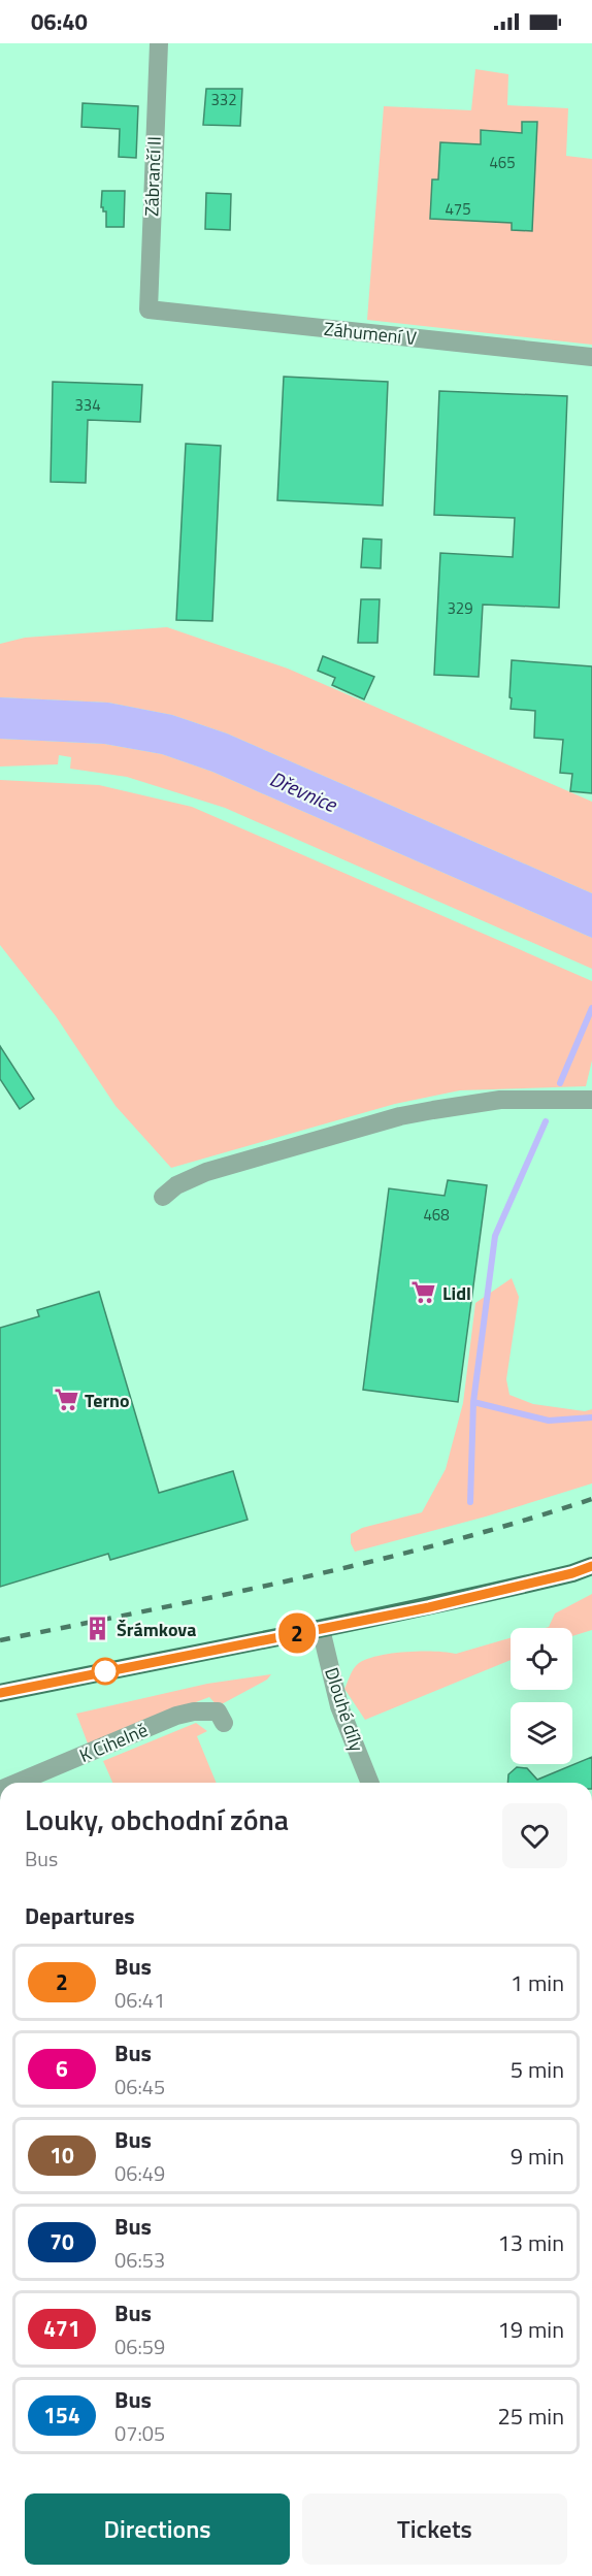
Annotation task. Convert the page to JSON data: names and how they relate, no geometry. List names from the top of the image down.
{
  "streets": {
    "street": [
      "Zábrančí II",
      "Záhumení V",
      "Dlouhé díly",
      "K Cihelně"
    ]
  },
  "crossings": [
    ["Zábrančí II", "Záhumení V"]
  ],
  "water": ["Dřevnice"],
  "places": {
    "supermarket": ["Lidl", "Terno"],
    "building": ["Šrámkova"]
  },
  "lines": ["bus line 2"],
  "house_numbers": [
    "332",
    "465",
    "475",
    "334",
    "329",
    "468"
  ],
  "page": {
    "status": "06:40",
    "on_map": "2",
    "heading": [
      ["Louky, obchodní zóna", "Bus"],
      "Departures"
    ],
    "list": [
      {
        "mark": "2",
        "name": "Bus",
        "note": "06:41",
        "value": "1 min"
      },
      {
        "mark": "6",
        "name": "Bus",
        "note": "06:45",
        "value": "5 min"
      },
      {
        "mark": "10",
        "name": "Bus",
        "note": "06:49",
        "value": "9 min"
      },
      {
        "mark": "70",
        "name": "Bus",
        "note": "06:53",
        "value": "13 min"
      },
      {
        "mark": "471",
        "name": "Bus",
        "note": "06:59",
        "value": "19 min"
      },
      {
        "mark": "154",
        "name": "Bus",
        "note": "07:05",
        "value": "25 min"
      }
    ],
    "buttons": ["Directions", "Tickets"]
  }
}
